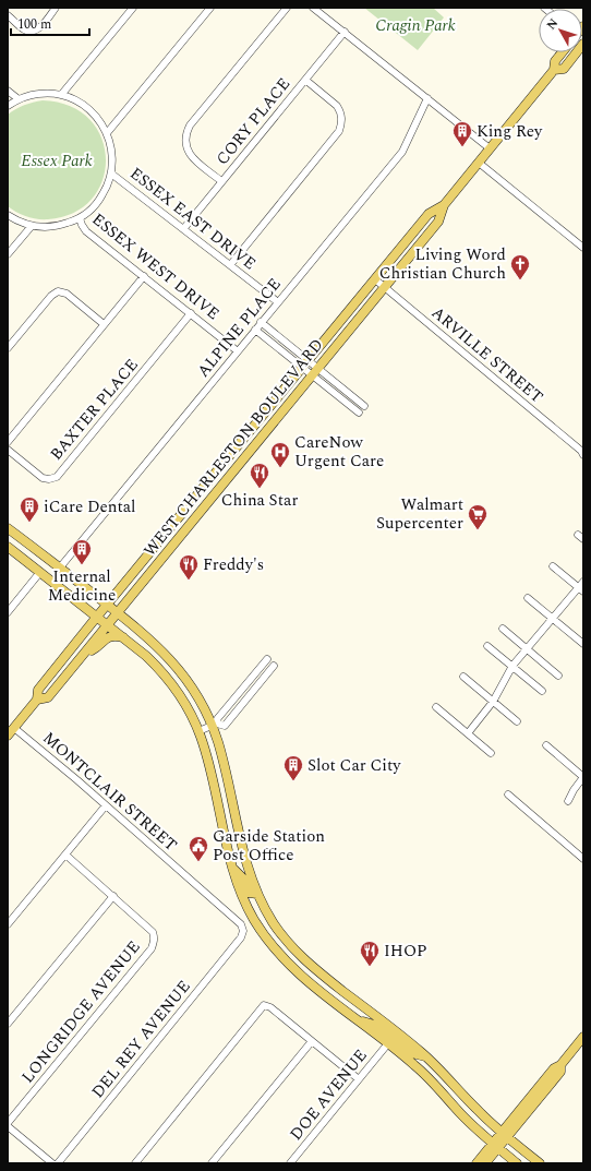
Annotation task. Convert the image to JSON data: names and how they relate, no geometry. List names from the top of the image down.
{
  "streets": {
    "main road": ["WEST CHARLESTON BOULEVARD"],
    "street": [
      "CORY PLACE",
      "ESSEX EAST DRIVE",
      "ESSEX WEST DRIVE",
      "ALPINE PLACE",
      "ARVILLE STREET",
      "BAXTER PLACE",
      "MONTCLAIR STREET",
      "LONGRIDGE AVENUE",
      "DEL REY AVENUE",
      "DOE AVENUE"
    ]
  },
  "crossings": [
    ["CORY PLACE", "ESSEX EAST DRIVE"],
    ["ESSEX EAST DRIVE", "ALPINE PLACE"],
    ["ESSEX WEST DRIVE", "ALPINE PLACE"],
    ["ESSEX WEST DRIVE", "BAXTER PLACE"],
    ["ARVILLE STREET", "WEST CHARLESTON BOULEVARD"],
    ["WEST CHARLESTON BOULEVARD", "MONTCLAIR STREET"],
    ["MONTCLAIR STREET", "DEL REY AVENUE"]
  ],
  "parks": ["Cragin Park", "Essex Park"],
  "places": {
    "building": [
      "King Rey",
      "iCare Dental",
      "Internal Medicine",
      "Slot Car City"
    ],
    "church": ["Living Word Christian Church"],
    "hospital": ["CareNow Urgent Care"],
    "restaurant": ["China Star", "Freddy's", "IHOP"],
    "supermarket": ["Walmart Supercenter"],
    "public building": ["Garside Station Post Office"]
  },
  "scale_bar": "100 m",
  "north": "top left"
}
